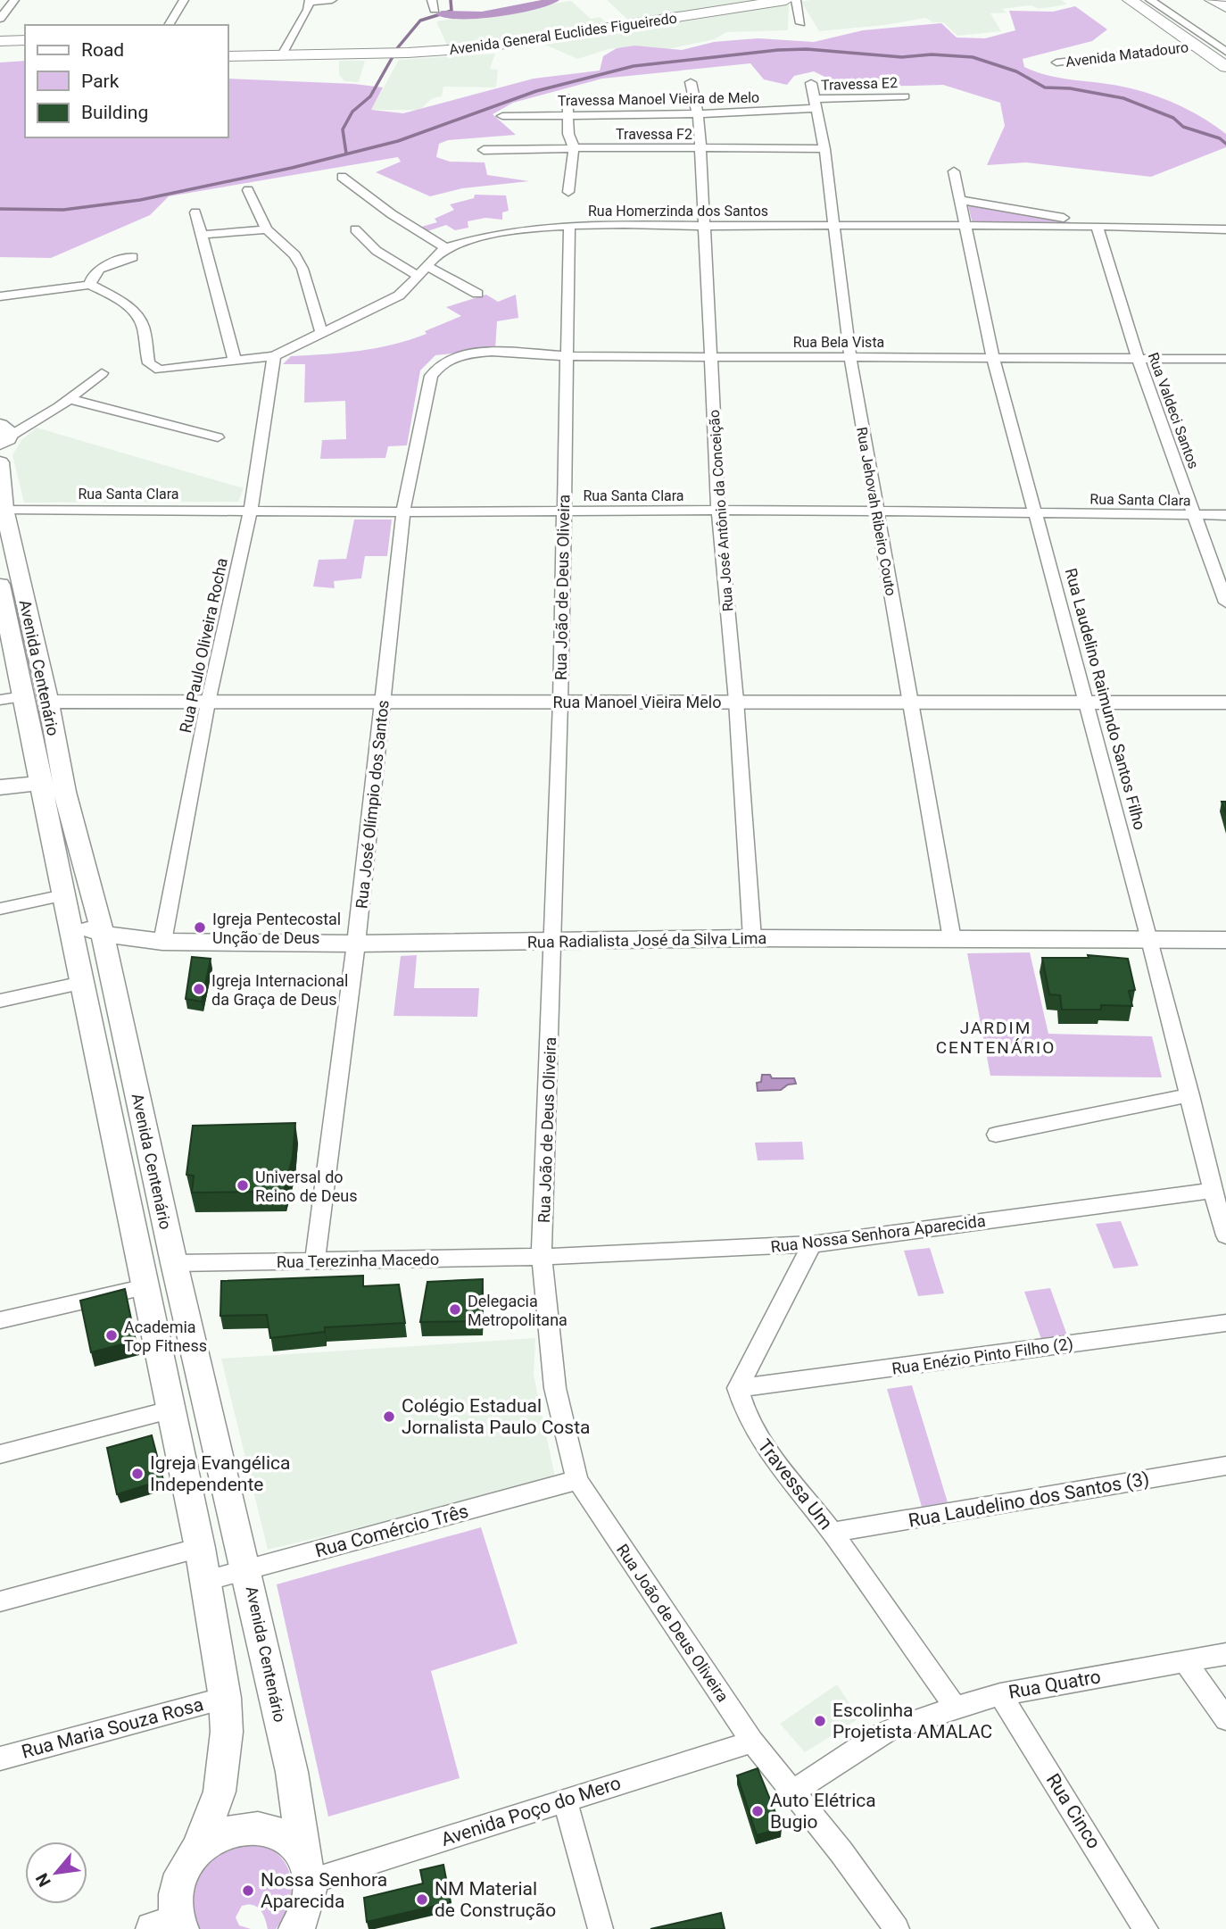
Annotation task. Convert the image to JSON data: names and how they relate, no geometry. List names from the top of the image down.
{
  "streets": {
    "main road": ["Avenida General Euclides Figueiredo", "Avenida Matadouro", "Avenida Centenário"],
    "street": [
      "Travessa E2",
      "Travessa Manoel Vieira de Melo",
      "Travessa F2",
      "Rua Homerzinda dos Santos",
      "Rua Bela Vista",
      "Rua Valdeci Santos",
      "Rua Santa Clara",
      "Rua José Antônio da Conceição",
      "Rua Jehovah Ribeiro Couto",
      "Rua João de Deus Oliveira",
      "Rua Paulo Oliveira Rocha",
      "Rua Laudelino Raimundo Santos Filho",
      "Rua Manoel Vieira Melo",
      "Rua José Olímpio dos Santos",
      "Rua Radialista José da Silva Lima",
      "Rua Nossa Senhora Aparecida",
      "Rua Terezinha Macedo",
      "Rua Enézio Pinto Filho (2)",
      "Travessa Um",
      "Rua Laudelino dos Santos (3)",
      "Rua Comércio Três",
      "Rua Quatro",
      "Rua Maria Souza Rosa",
      "Avenida Poço do Mero",
      "Rua Cinco"
    ]
  },
  "crossings": [
    ["Travessa E2", "Travessa Manoel Vieira de Melo"],
    ["Travessa E2", "Rua Jehovah Ribeiro Couto"],
    ["Travessa Manoel Vieira de Melo", "Rua José Antônio da Conceição"],
    ["Travessa Manoel Vieira de Melo", "Rua Jehovah Ribeiro Couto"],
    ["Travessa F2", "Rua José Antônio da Conceição"],
    ["Travessa F2", "Rua Jehovah Ribeiro Couto"],
    ["Rua Homerzinda dos Santos", "Rua Valdeci Santos"],
    ["Rua Homerzinda dos Santos", "Rua José Antônio da Conceição"],
    ["Rua Homerzinda dos Santos", "Rua Jehovah Ribeiro Couto"],
    ["Rua Homerzinda dos Santos", "Rua João de Deus Oliveira"],
    ["Rua Homerzinda dos Santos", "Rua Laudelino Raimundo Santos Filho"],
    ["Rua Bela Vista", "Rua Valdeci Santos"],
    ["Rua Bela Vista", "Rua José Antônio da Conceição"],
    ["Rua Bela Vista", "Rua Jehovah Ribeiro Couto"],
    ["Rua Bela Vista", "Rua João de Deus Oliveira"],
    ["Rua Bela Vista", "Rua Laudelino Raimundo Santos Filho"],
    ["Rua Bela Vista", "Rua José Olímpio dos Santos"],
    ["Rua Valdeci Santos", "Rua Santa Clara"],
    ["Rua Santa Clara", "Rua José Antônio da Conceição"],
    ["Rua Santa Clara", "Rua Jehovah Ribeiro Couto"],
    ["Rua Santa Clara", "Rua João de Deus Oliveira"],
    ["Rua Santa Clara", "Rua Paulo Oliveira Rocha"],
    ["Rua Santa Clara", "Avenida Centenário"],
    ["Rua Santa Clara", "Rua Laudelino Raimundo Santos Filho"],
    ["Rua Santa Clara", "Rua José Olímpio dos Santos"],
    ["Rua José Antônio da Conceição", "Rua Manoel Vieira Melo"],
    ["Rua José Antônio da Conceição", "Rua Radialista José da Silva Lima"],
    ["Rua Jehovah Ribeiro Couto", "Rua Manoel Vieira Melo"],
    ["Rua Jehovah Ribeiro Couto", "Rua Radialista José da Silva Lima"],
    ["Rua João de Deus Oliveira", "Rua Manoel Vieira Melo"],
    ["Rua João de Deus Oliveira", "Rua Radialista José da Silva Lima"],
    ["Rua João de Deus Oliveira", "Rua Nossa Senhora Aparecida"],
    ["Rua João de Deus Oliveira", "Rua Terezinha Macedo"],
    ["Rua João de Deus Oliveira", "Rua Comércio Três"],
    ["Rua João de Deus Oliveira", "Rua Quatro"],
    ["Rua João de Deus Oliveira", "Avenida Poço do Mero"],
    ["Rua Paulo Oliveira Rocha", "Rua Manoel Vieira Melo"],
    ["Rua Paulo Oliveira Rocha", "Rua Radialista José da Silva Lima"],
    ["Avenida Centenário", "Rua Manoel Vieira Melo"],
    ["Avenida Centenário", "Rua Radialista José da Silva Lima"],
    ["Avenida Centenário", "Rua Terezinha Macedo"],
    ["Avenida Centenário", "Rua Comércio Três"],
    ["Avenida Centenário", "Rua Maria Souza Rosa"],
    ["Avenida Centenário", "Avenida Poço do Mero"],
    ["Rua Laudelino Raimundo Santos Filho", "Rua Manoel Vieira Melo"],
    ["Rua Laudelino Raimundo Santos Filho", "Rua Radialista José da Silva Lima"],
    ["Rua Laudelino Raimundo Santos Filho", "Rua Nossa Senhora Aparecida"],
    ["Rua Manoel Vieira Melo", "Rua José Olímpio dos Santos"],
    ["Rua José Olímpio dos Santos", "Rua Radialista José da Silva Lima"],
    ["Rua José Olímpio dos Santos", "Rua Terezinha Macedo"],
    ["Rua Nossa Senhora Aparecida", "Rua Terezinha Macedo"],
    ["Rua Enézio Pinto Filho (2)", "Travessa Um"],
    ["Travessa Um", "Rua Laudelino dos Santos (3)"],
    ["Travessa Um", "Rua Quatro"],
    ["Rua Quatro", "Rua Cinco"]
  ],
  "districts": ["JARDIM CENTENÁRIO"],
  "places": [
    "Igreja Pentecostal Unção de Deus",
    "Igreja Internacional da Graça de Deus",
    "Universal do Reino de Deus",
    "Delegacia Metropolitana",
    "Academia Top Fitness",
    "Colégio Estadual Jornalista Paulo Costa",
    "Igreja Evangélica Independente",
    "Escolinha Projetista AMALAC",
    "Auto Elétrica Bugio",
    "Nossa Senhora Aparecida",
    "NM Material de Construção"
  ],
  "legend": ["Road", "Park", "Building"],
  "north": "bottom left"
}
